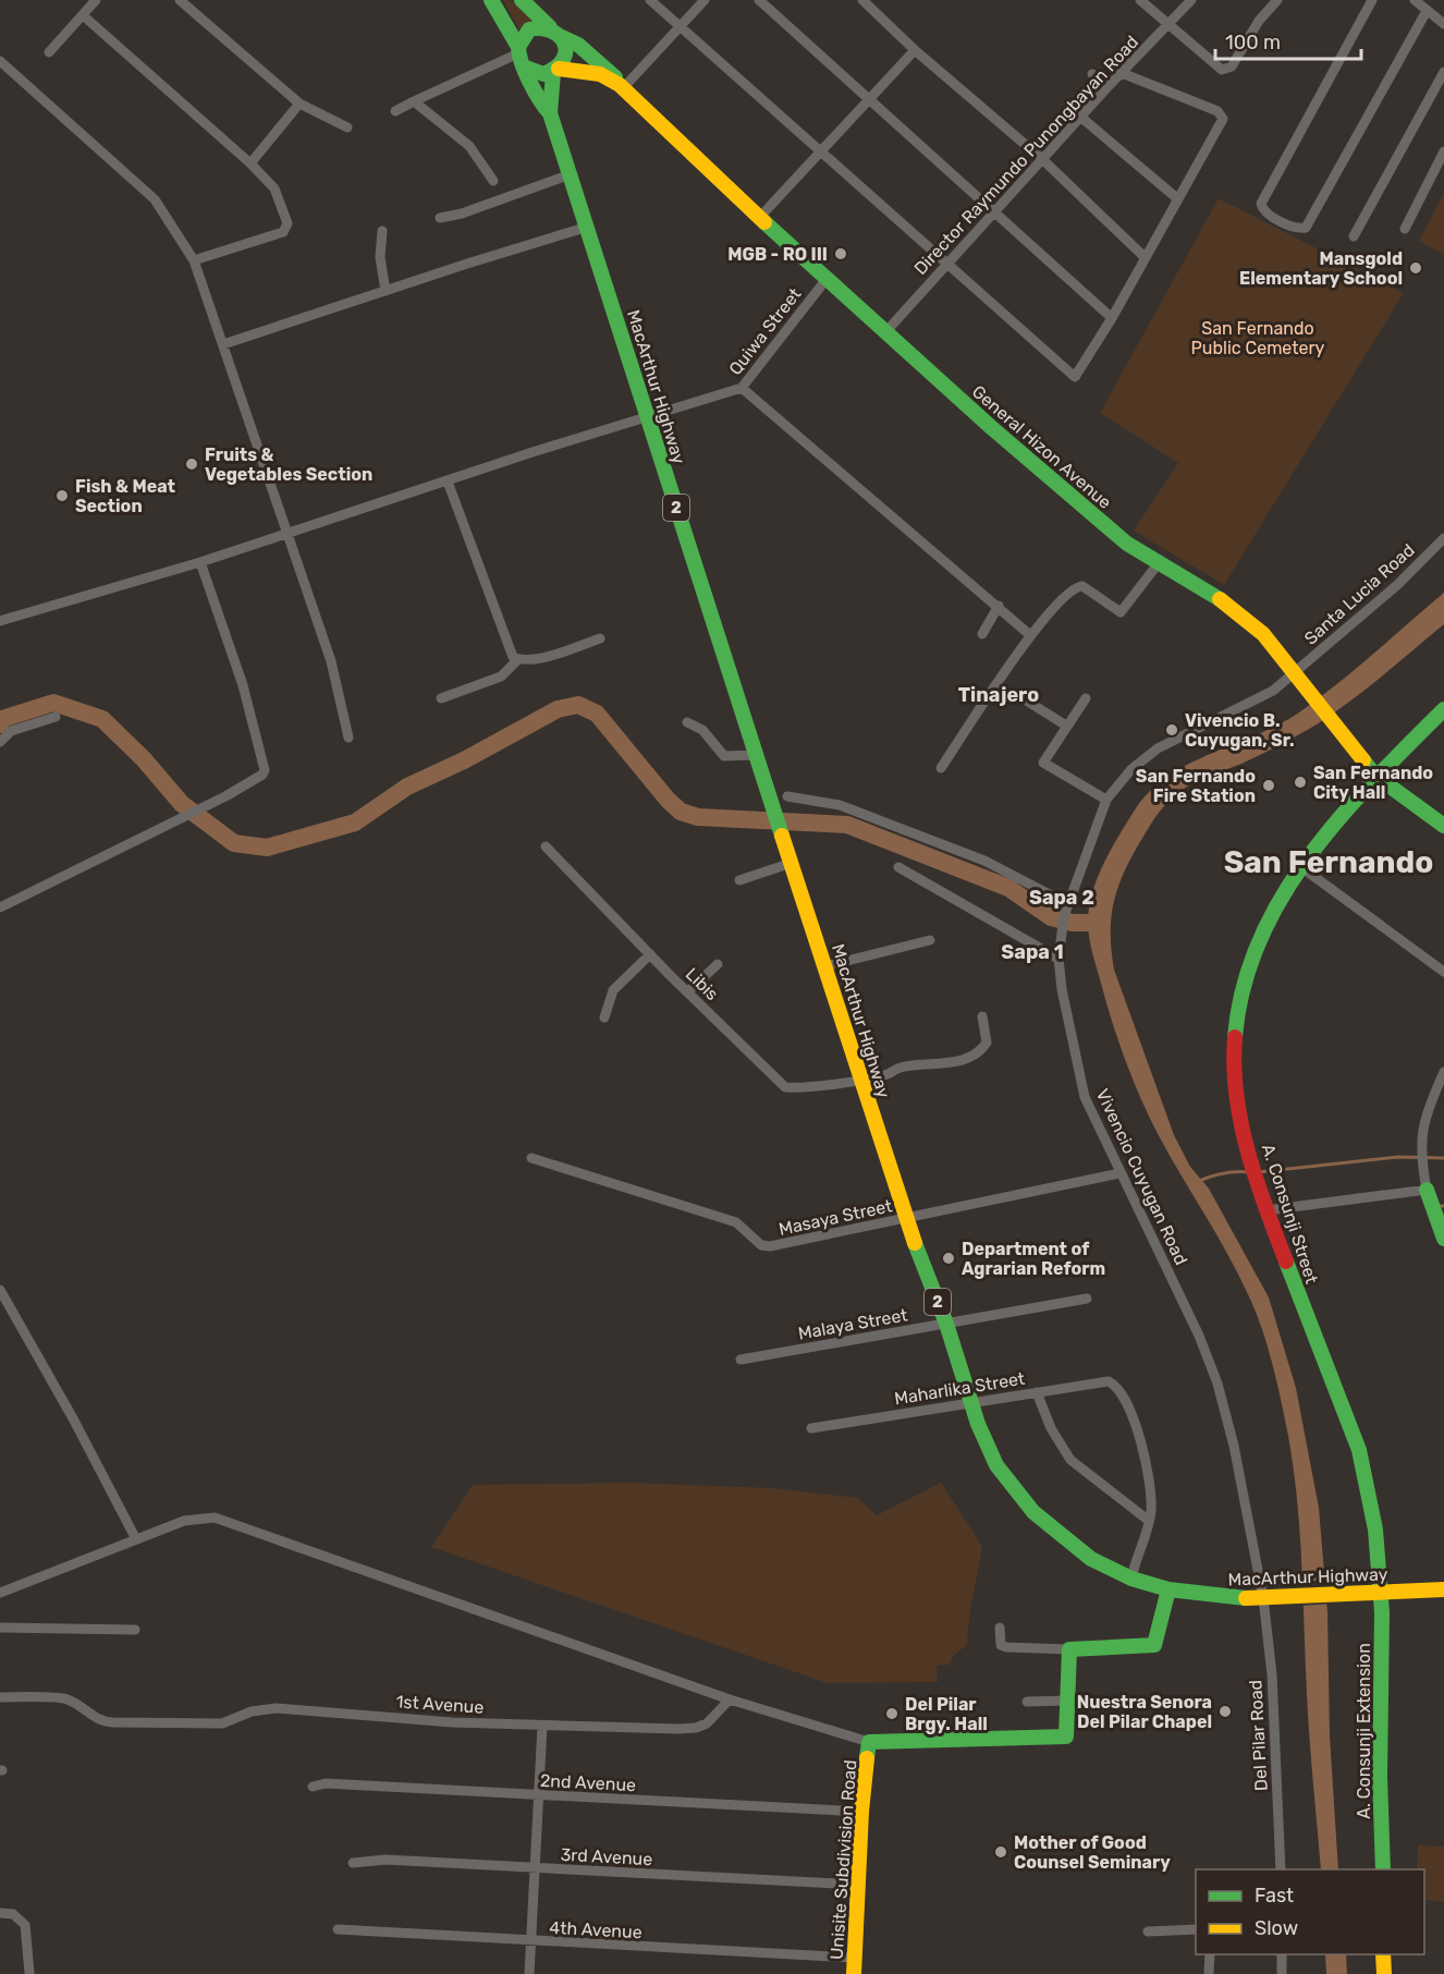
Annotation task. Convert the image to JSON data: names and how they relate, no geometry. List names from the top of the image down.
{
  "streets": {
    "main road": [
      "MacArthur Highway",
      "General Hizon Avenue",
      "2",
      "A. Consunji Street",
      "A. Consunji Extension",
      "Unisite Subdivision Road"
    ],
    "street": [
      "Director Raymundo Punongbayan Road",
      "Quiwa Street",
      "Santa Lucia Road",
      "Libis",
      "Vivencio Cuyugan Road",
      "Masaya Street",
      "Malaya Street",
      "Maharlika Street",
      "1st Avenue",
      "Del Pilar Road",
      "2nd Avenue",
      "3rd Avenue",
      "4th Avenue"
    ]
  },
  "crossings": [
    ["Director Raymundo Punongbayan Road", "General Hizon Avenue"],
    ["Quiwa Street", "MacArthur Highway"],
    ["Quiwa Street", "General Hizon Avenue"],
    ["MacArthur Highway", "General Hizon Avenue"],
    ["MacArthur Highway", "Libis"],
    ["MacArthur Highway", "Vivencio Cuyugan Road"],
    ["MacArthur Highway", "A. Consunji Street"],
    ["MacArthur Highway", "Masaya Street"],
    ["MacArthur Highway", "Malaya Street"],
    ["MacArthur Highway", "Maharlika Street"],
    ["MacArthur Highway", "A. Consunji Extension"],
    ["MacArthur Highway", "Del Pilar Road"],
    ["General Hizon Avenue", "Santa Lucia Road"],
    ["General Hizon Avenue", "Vivencio Cuyugan Road"],
    ["General Hizon Avenue", "A. Consunji Street"],
    ["Santa Lucia Road", "Vivencio Cuyugan Road"],
    ["Vivencio Cuyugan Road", "Masaya Street"],
    ["Vivencio Cuyugan Road", "Del Pilar Road"],
    ["A. Consunji Street", "A. Consunji Extension"],
    ["2nd Avenue", "Unisite Subdivision Road"],
    ["3rd Avenue", "Unisite Subdivision Road"],
    ["Unisite Subdivision Road", "4th Avenue"]
  ],
  "districts": [
    "Tinajero",
    "San Fernando",
    "Sapa 2",
    "Sapa 1"
  ],
  "parks": ["San Fernando Public Cemetery"],
  "places": [
    "MGB - RO III",
    "Mansgold Elementary School",
    "Fruits & Vegetables Section",
    "Fish & Meat Section",
    "Vivencio B. Cuyugan, Sr.",
    "San Fernando City Hall",
    "San Fernando Fire Station",
    "Department of Agrarian Reform",
    "Nuestra Senora Del Pilar Chapel",
    "Del Pilar Brgy. Hall",
    "Mother of Good Counsel Seminary"
  ],
  "legend": ["Fast", "Slow"],
  "scale_bar": "100 m"
}
